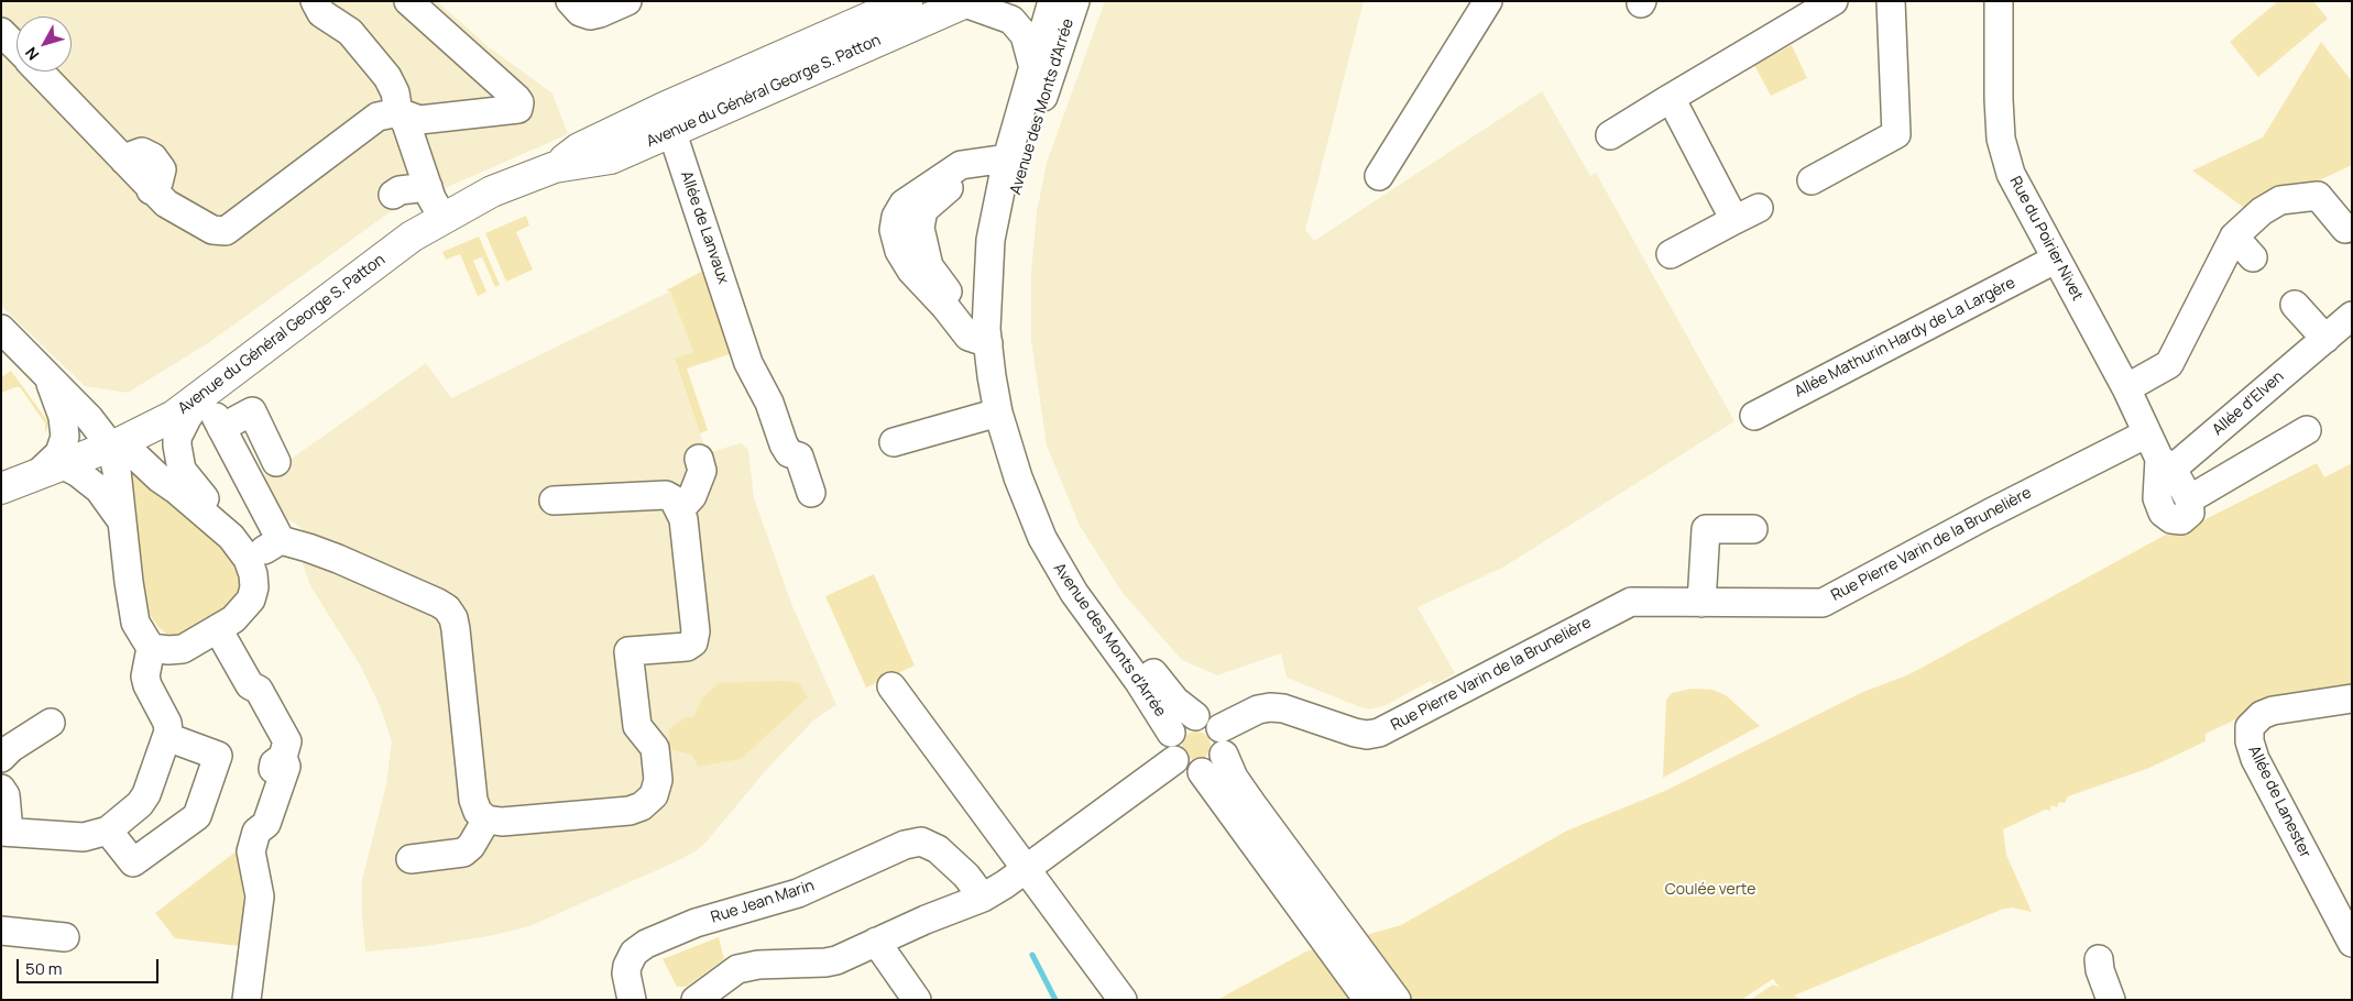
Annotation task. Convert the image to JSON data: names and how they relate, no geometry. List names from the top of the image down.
{
  "streets": {
    "main road": ["Avenue du Général George S. Patton"],
    "street": [
      "Avenue des Monts d'Arrée",
      "Allée de Lanvaux",
      "Rue du Poirier Nivet",
      "Allée Mathurin Hardy de La Largère",
      "Allée d'Elven",
      "Rue Pierre Varin de la Brunelière",
      "Allée de Lanester",
      "Rue Jean Marin"
    ]
  },
  "crossings": [
    ["Avenue du Général George S. Patton", "Avenue des Monts d'Arrée"],
    ["Avenue du Général George S. Patton", "Allée de Lanvaux"],
    ["Avenue des Monts d'Arrée", "Rue Pierre Varin de la Brunelière"],
    ["Rue du Poirier Nivet", "Allée Mathurin Hardy de La Largère"],
    ["Rue du Poirier Nivet", "Allée d'Elven"],
    ["Rue du Poirier Nivet", "Rue Pierre Varin de la Brunelière"]
  ],
  "parks": ["Coulée verte"],
  "scale_bar": "50 m",
  "north": "bottom left"
}
